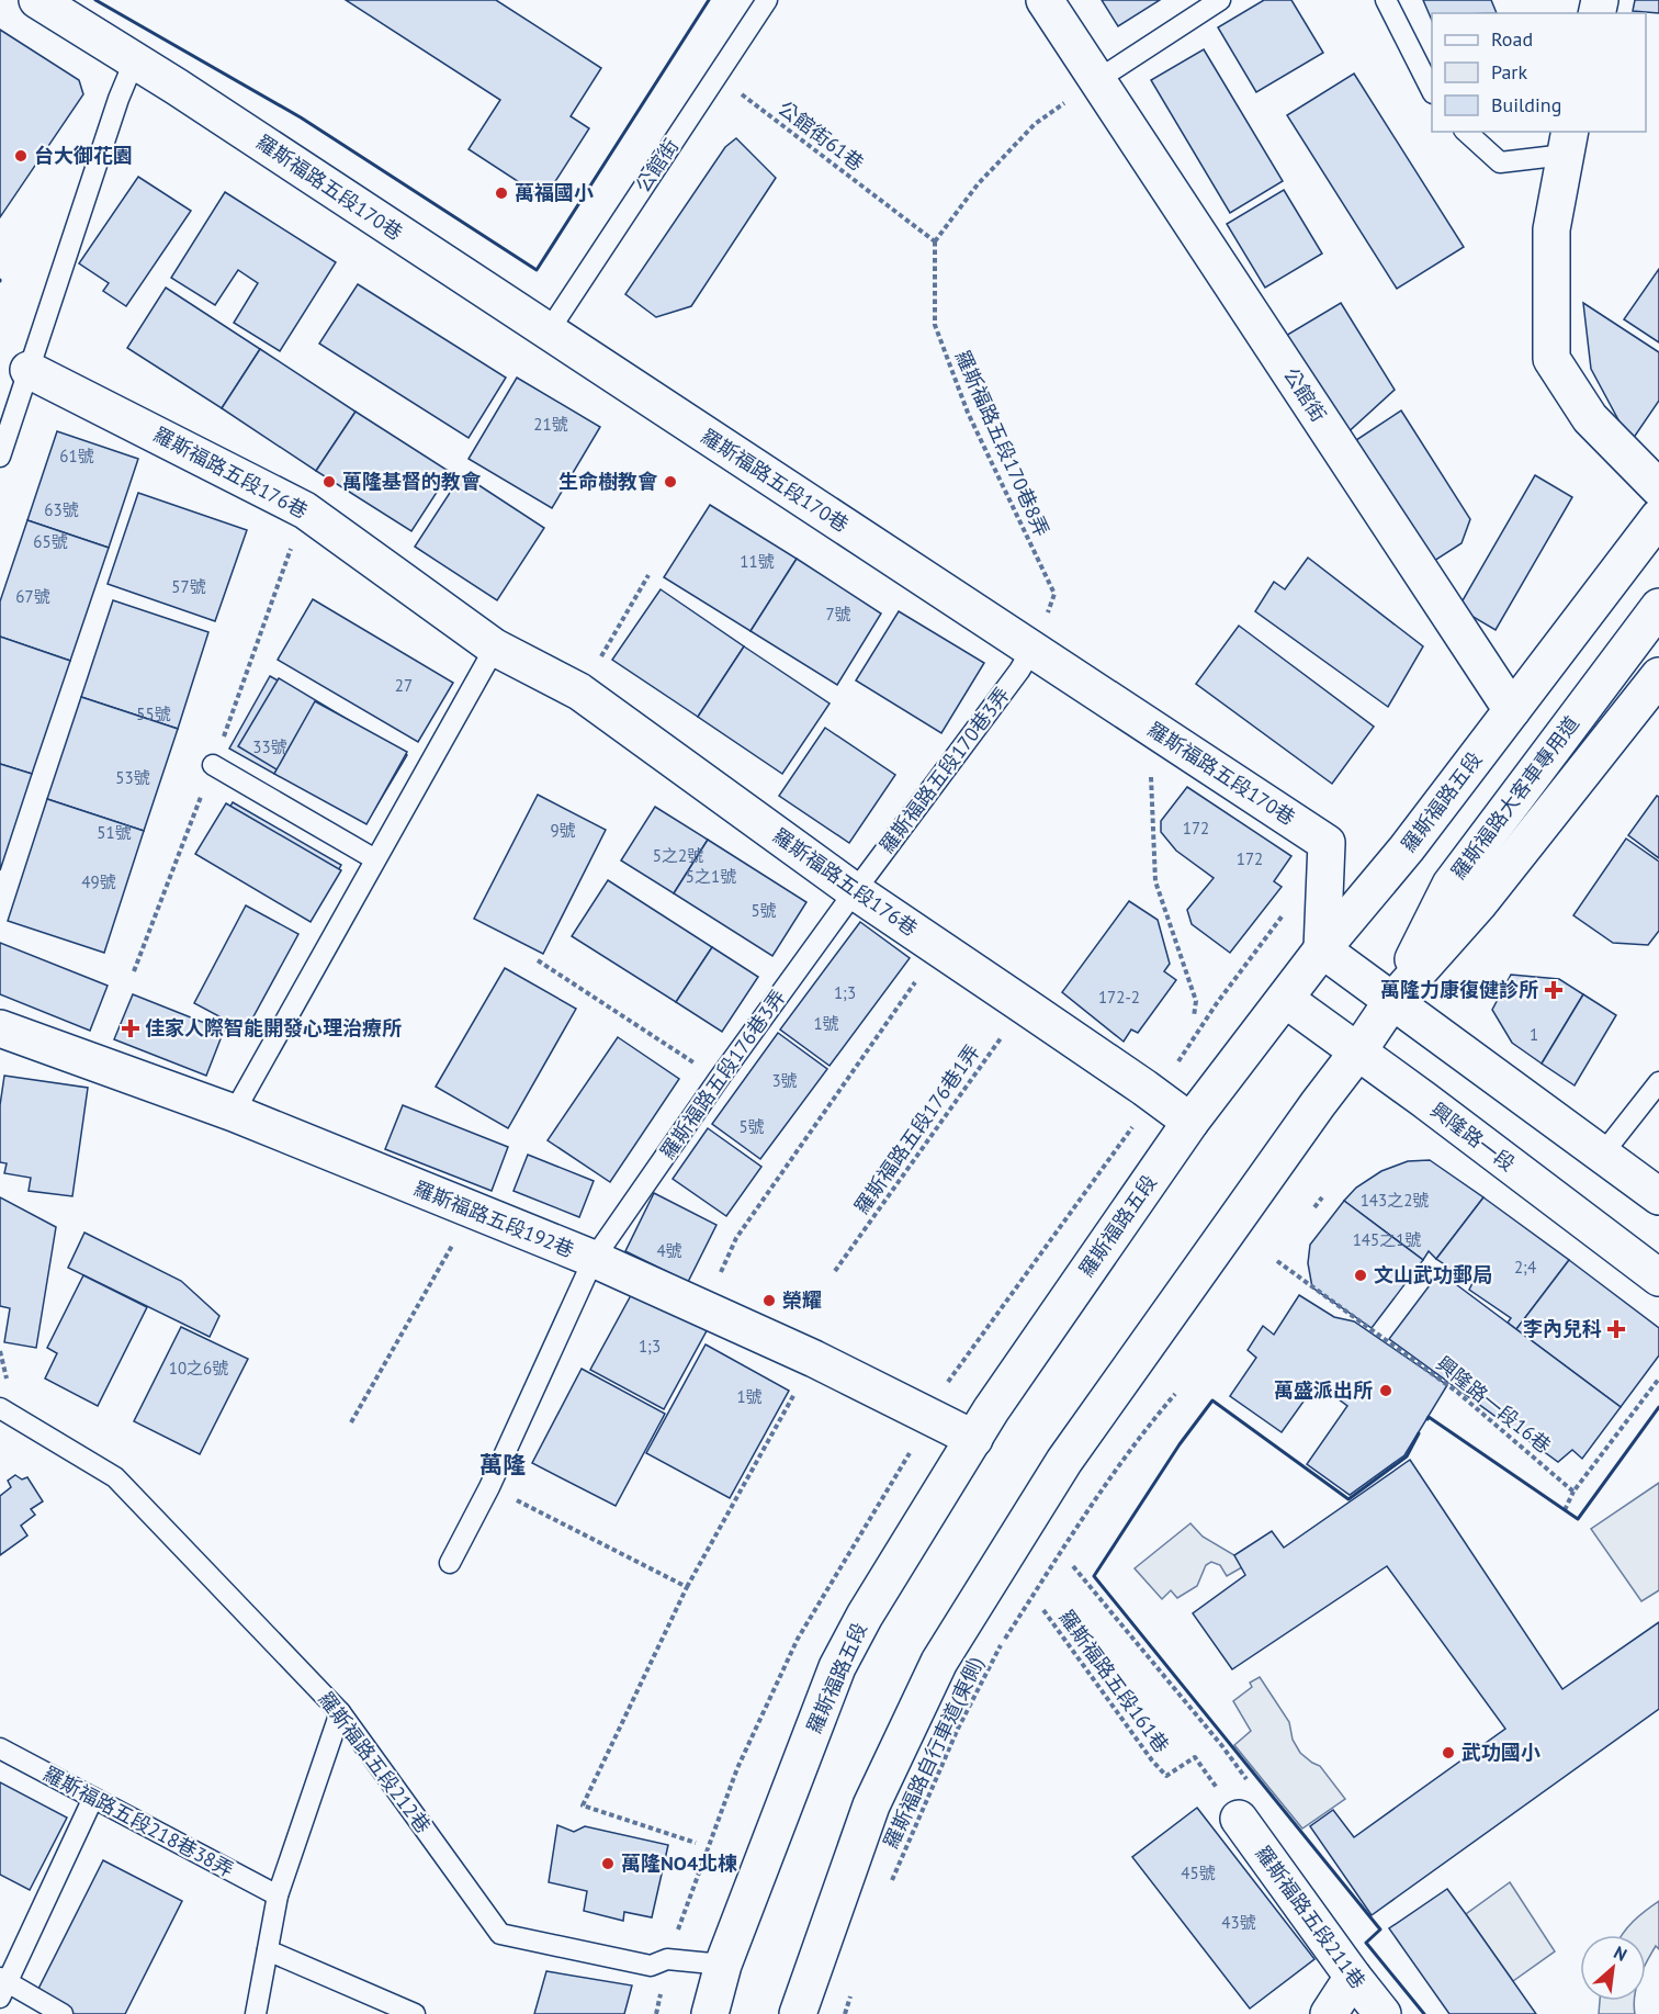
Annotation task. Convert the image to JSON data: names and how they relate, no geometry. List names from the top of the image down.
{
  "streets": {
    "street": [
      "公館街",
      "羅斯福路五段170巷",
      "羅斯福路五段176巷",
      "羅斯福路大客車專用道",
      "羅斯福路五段",
      "興隆路一段",
      "羅斯福路五段192巷",
      "羅斯福路五段211巷"
    ],
    "lane": [
      "羅斯福路五段170巷3弄",
      "羅斯福路五段176巷3弄",
      "羅斯福路五段212巷",
      "羅斯福路五段218巷38弄"
    ],
    "path": [
      "公館街61巷",
      "羅斯福路五段170巷8弄",
      "羅斯福路五段176巷1弄",
      "興隆路一段16巷",
      "羅斯福路五段161巷",
      "羅斯福路自行車道(東側)"
    ]
  },
  "crossings": [
    ["公館街61巷", "公館街"],
    ["公館街61巷", "羅斯福路五段170巷8弄"],
    ["公館街", "羅斯福路五段170巷"],
    ["公館街", "羅斯福路五段"],
    ["羅斯福路五段170巷", "羅斯福路五段170巷8弄"],
    ["羅斯福路五段170巷", "羅斯福路五段170巷3弄"],
    ["羅斯福路五段170巷", "羅斯福路五段"],
    ["羅斯福路五段170巷8弄", "羅斯福路五段170巷3弄"],
    ["羅斯福路五段176巷", "羅斯福路五段170巷3弄"],
    ["羅斯福路五段176巷", "羅斯福路五段"],
    ["羅斯福路五段176巷", "羅斯福路五段176巷3弄"],
    ["羅斯福路五段176巷", "羅斯福路五段176巷1弄"],
    ["羅斯福路五段170巷3弄", "羅斯福路五段176巷3弄"],
    ["羅斯福路五段", "興隆路一段"],
    ["羅斯福路五段", "羅斯福路五段192巷"],
    ["羅斯福路五段", "羅斯福路五段212巷"],
    ["羅斯福路五段176巷3弄", "羅斯福路五段192巷"],
    ["羅斯福路五段161巷", "羅斯福路五段211巷"]
  ],
  "districts": ["萬隆"],
  "places": {
    "other": [
      "台大御花園",
      "萬福國小",
      "萬隆基督的教會",
      "生命樹教會",
      "文山武功郵局",
      "榮耀",
      "萬盛派出所",
      "武功國小",
      "萬隆NO4北棟"
    ],
    "health": ["萬隆力康復健診所", "佳家人際智能開發心理治療所", "李內兒科"]
  },
  "house_numbers": [
    "21號",
    "61號",
    "63號",
    "65號",
    "11號",
    "57號",
    "67號",
    "7號",
    "27",
    "55號",
    "33號",
    "53號",
    "172",
    "9號",
    "51號",
    "5之2號",
    "172",
    "5之1號",
    "49號",
    "5號",
    "1;3",
    "172-2",
    "1號",
    "1",
    "3號",
    "5號",
    "143之2號",
    "145之1號",
    "4號",
    "2;4",
    "1;3",
    "10之6號",
    "1號",
    "45號",
    "43號"
  ],
  "legend": ["Road", "Park", "Building"],
  "north": "top right"
}
